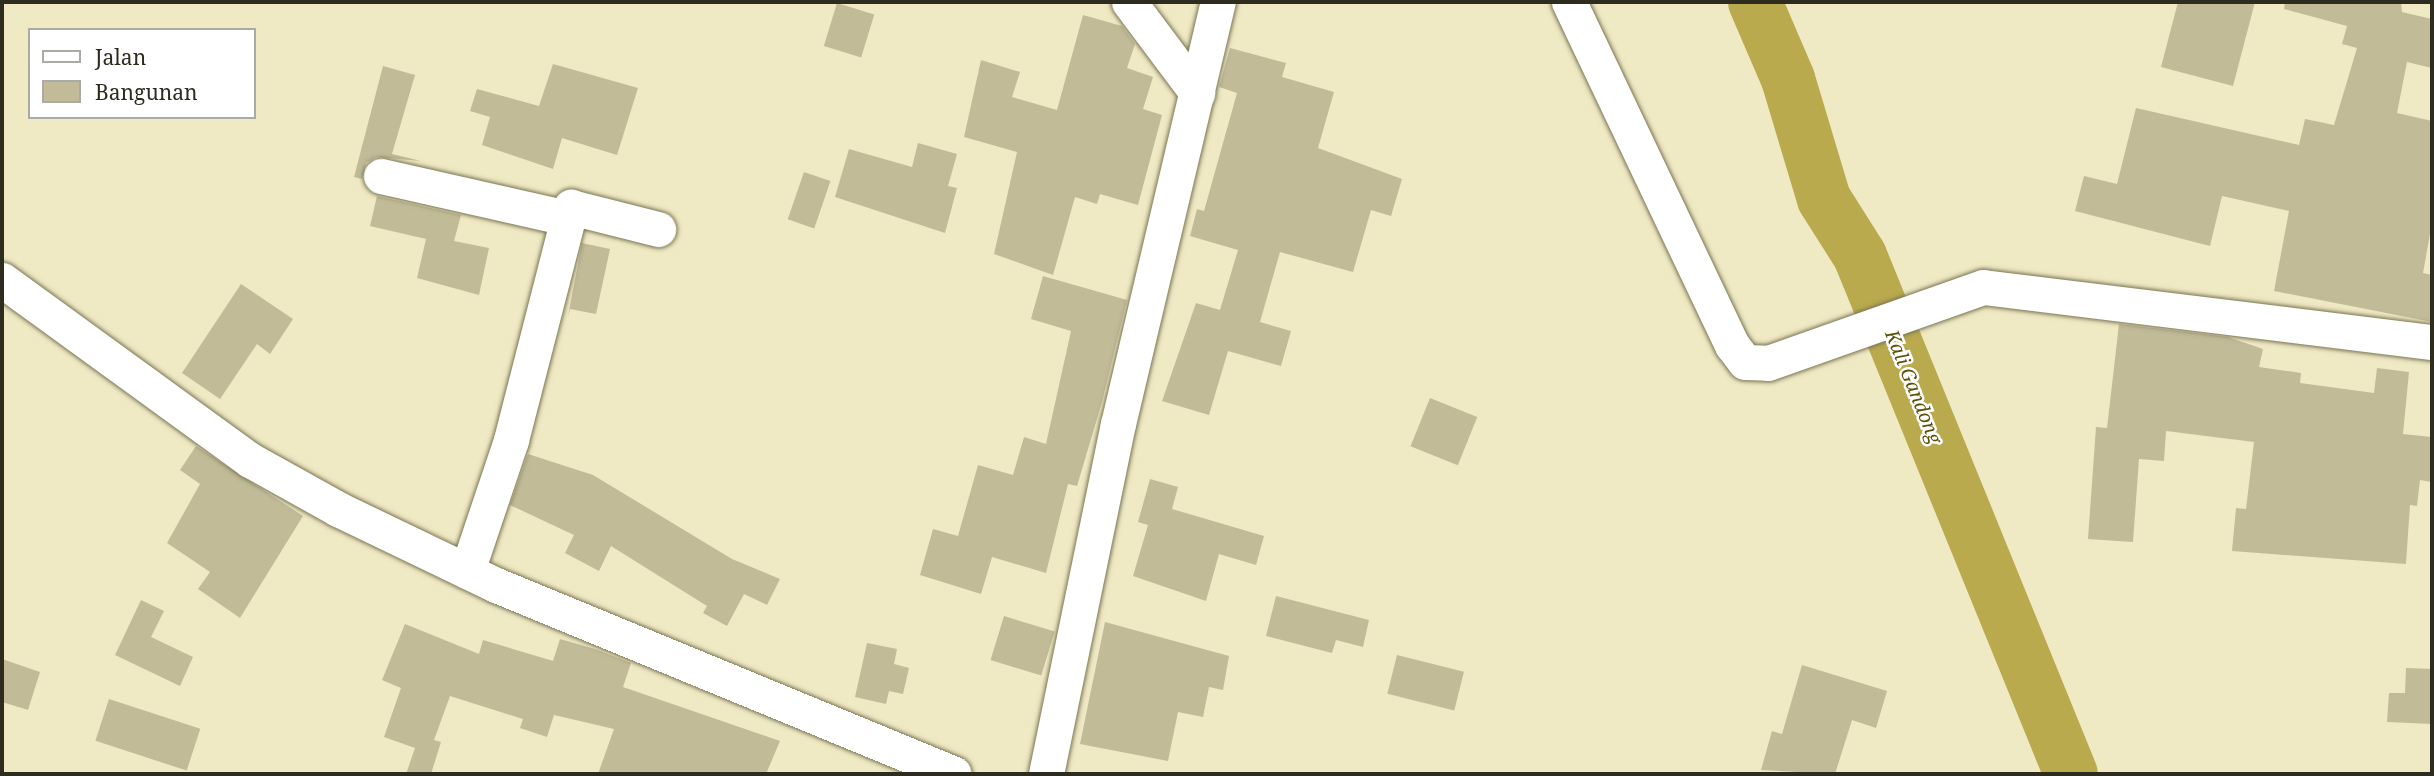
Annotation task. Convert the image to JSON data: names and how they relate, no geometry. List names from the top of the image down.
{
  "water": ["Kali Gandong"],
  "legend": ["Jalan", "Bangunan"]
}
